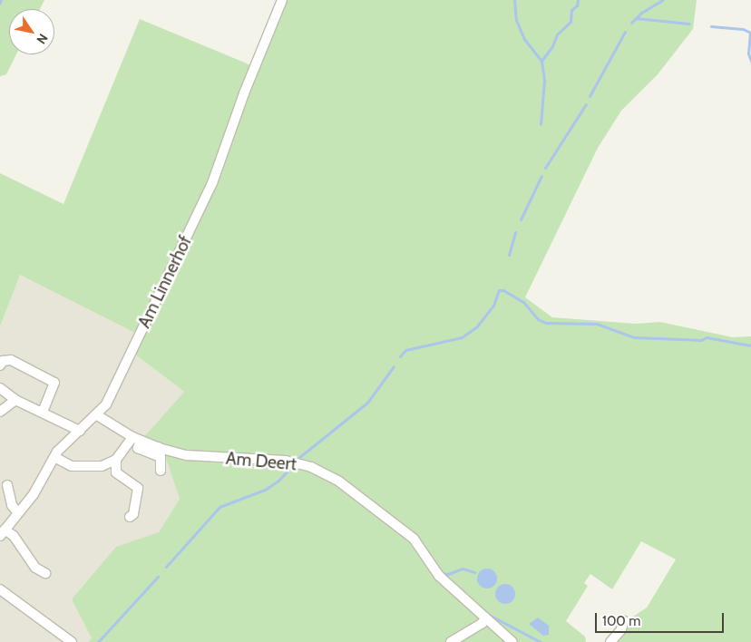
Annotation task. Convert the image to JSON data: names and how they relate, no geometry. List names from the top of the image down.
{
  "streets": {
    "street": ["Am Linnerhof", "Am Deert"]
  },
  "crossings": [
    ["Am Linnerhof", "Am Deert"]
  ],
  "scale_bar": "100 m",
  "north": "bottom right"
}
